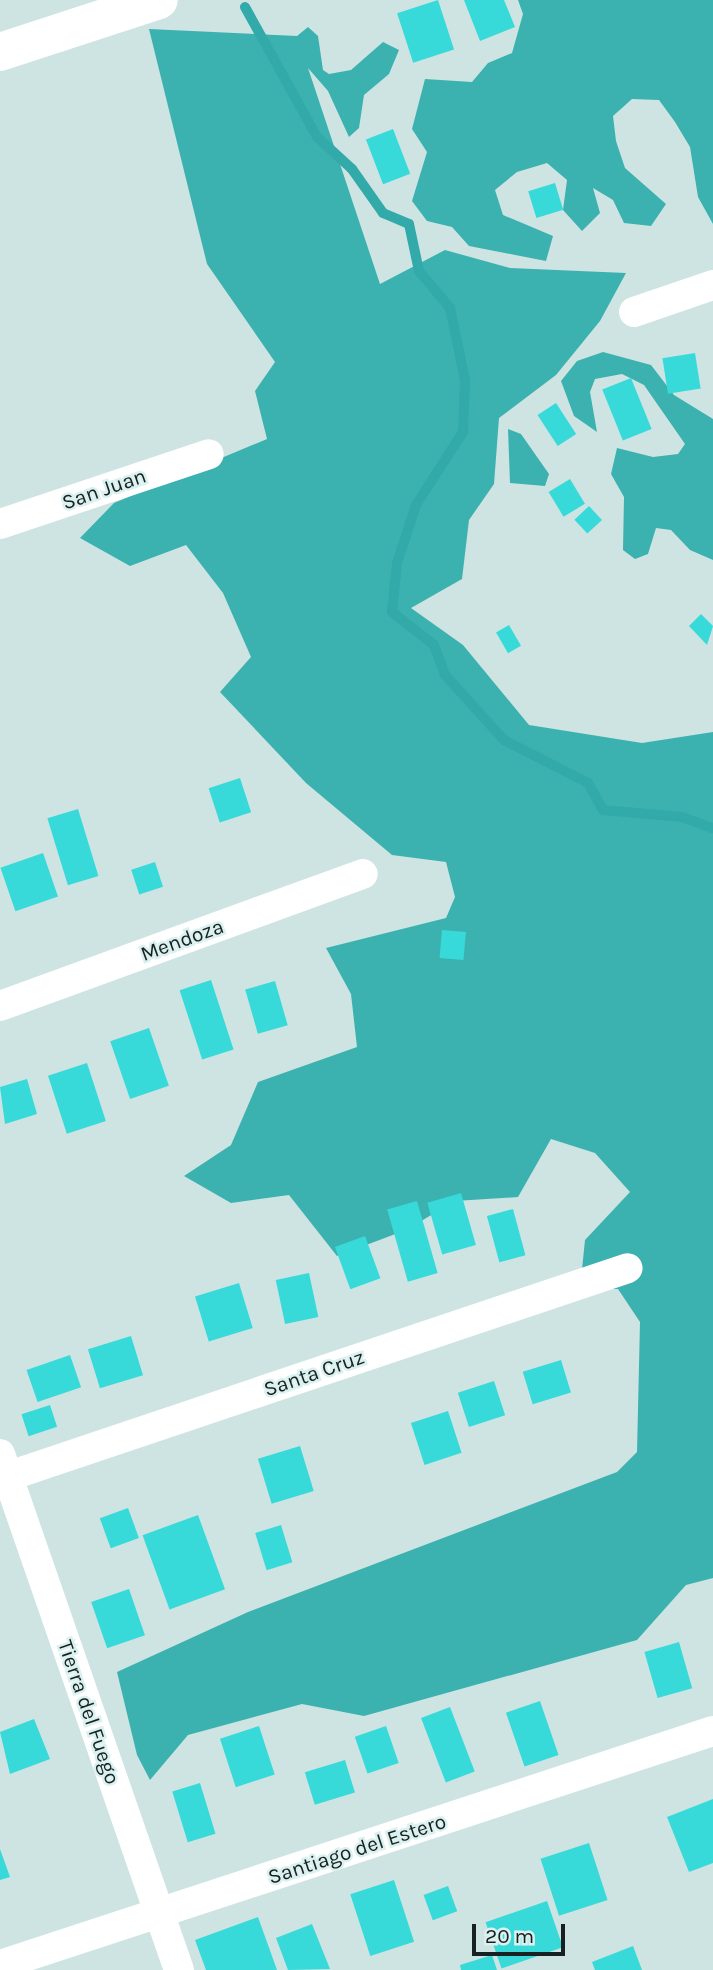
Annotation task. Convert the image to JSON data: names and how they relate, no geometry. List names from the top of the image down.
{
  "streets": {
    "street": [
      "San Juan",
      "Mendoza",
      "Santa Cruz",
      "Tierra del Fuego",
      "Santiago del Estero"
    ]
  },
  "crossings": [
    ["Santa Cruz", "Tierra del Fuego"],
    ["Tierra del Fuego", "Santiago del Estero"]
  ],
  "scale_bar": "20 m"
}
